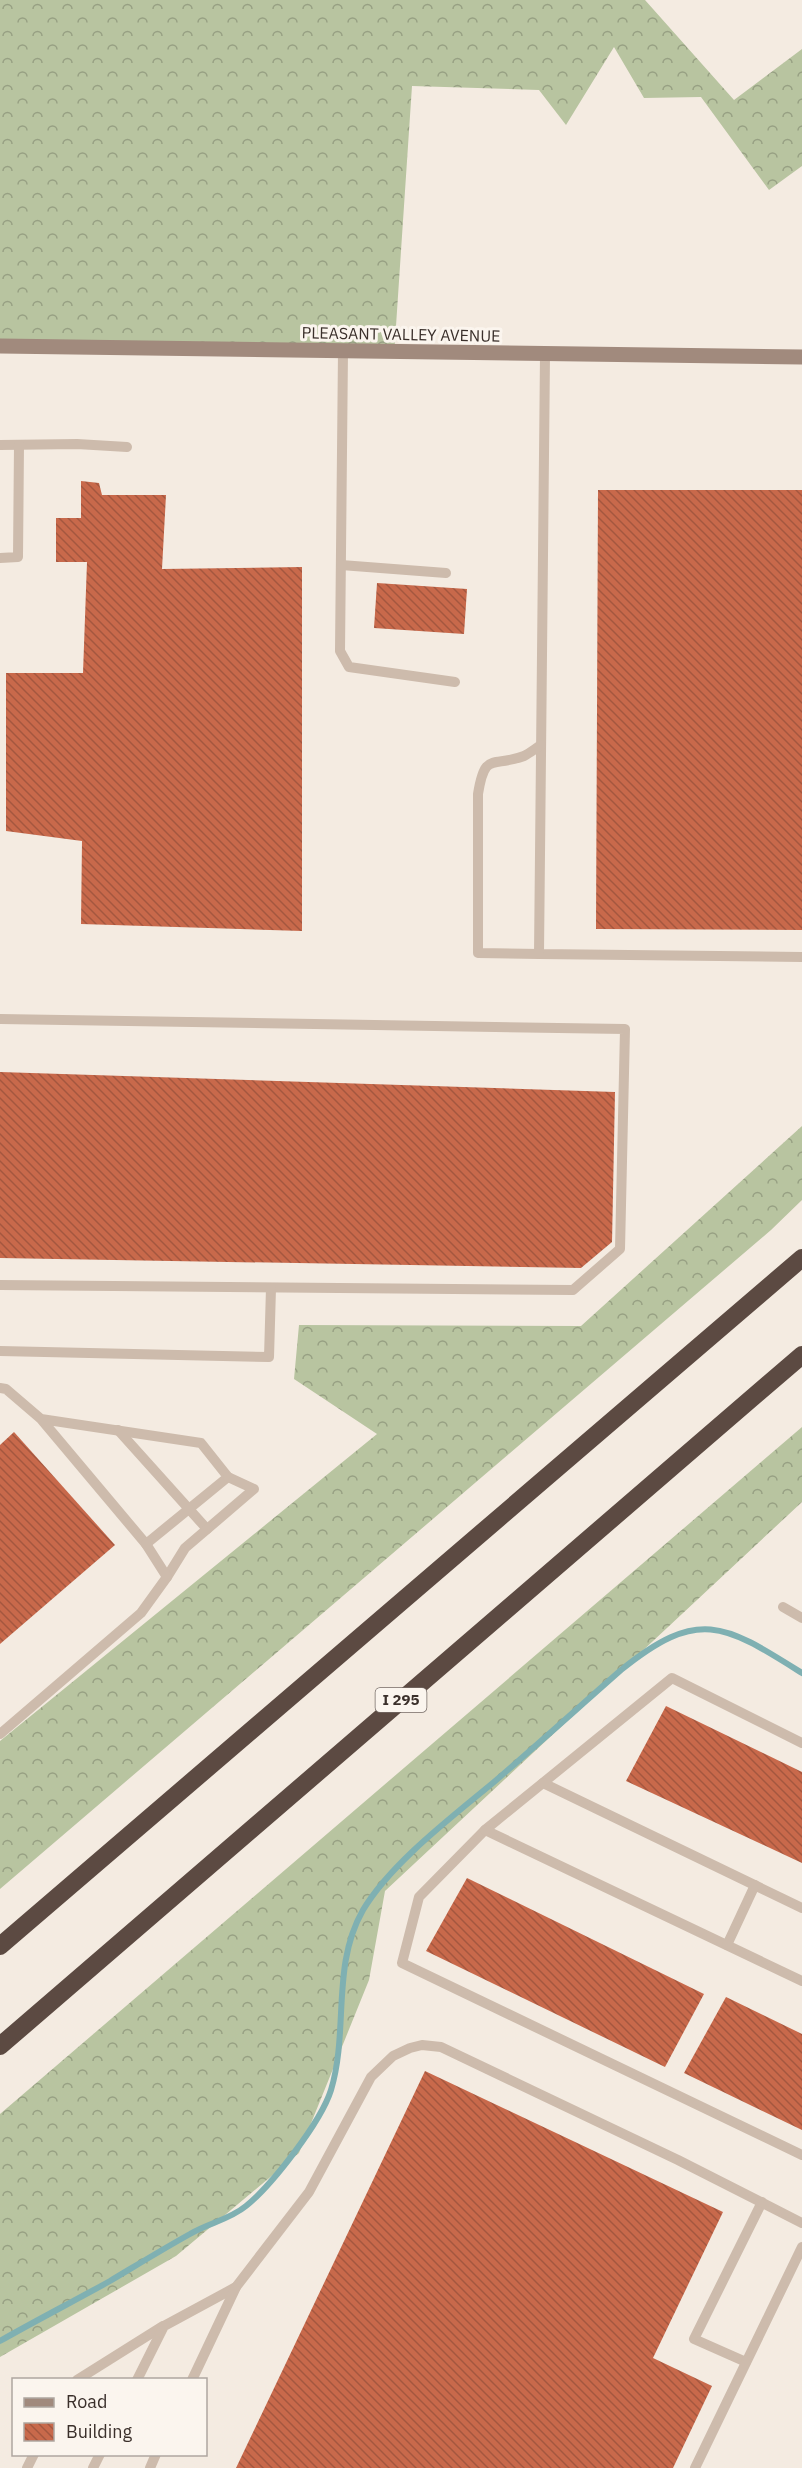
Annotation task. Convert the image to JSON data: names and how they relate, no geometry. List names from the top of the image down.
{
  "streets": {
    "highway": ["I 295"],
    "street": ["PLEASANT VALLEY AVENUE"]
  },
  "legend": ["Road", "Building"]
}
